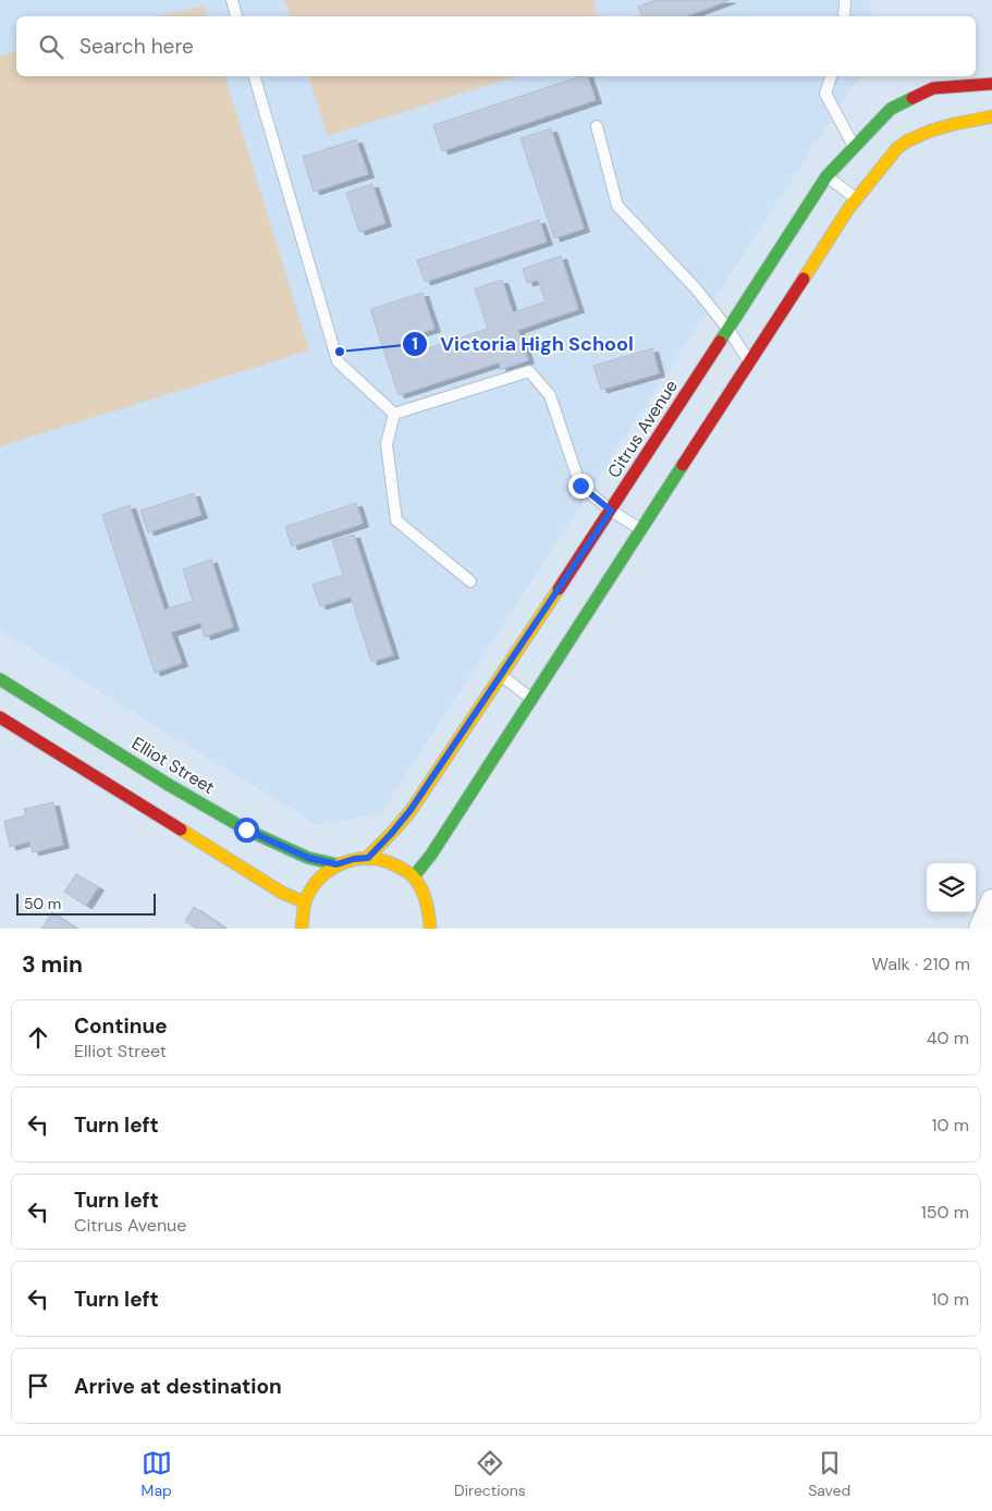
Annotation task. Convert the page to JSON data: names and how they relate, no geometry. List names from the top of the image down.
{
  "streets": {
    "street": ["Citrus Avenue", "Elliot Street"]
  },
  "places": ["Victoria High School"],
  "scale_bar": "50 m",
  "page": {
    "search": "Search here",
    "scale": "50 m",
    "heading": ["3 min", "Walk · 210 m"],
    "list": [
      ["Continue", "Elliot Street", "40 m"],
      ["Turn left", "10 m"],
      ["Turn left", "Citrus Avenue", "150 m"],
      ["Turn left", "10 m"],
      "Arrive at destination"
    ],
    "nav": ["Map", "Directions", "Saved"]
  }
}
